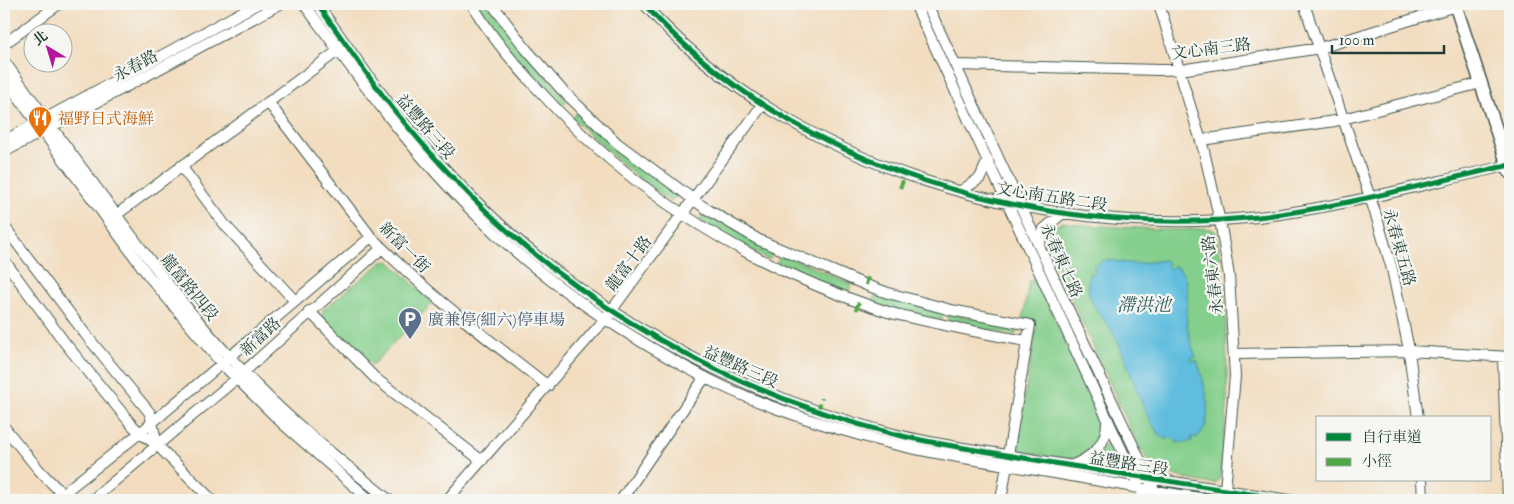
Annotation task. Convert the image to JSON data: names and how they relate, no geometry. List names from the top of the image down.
{
  "streets": {
    "street": [
      "文心南三路",
      "永春路",
      "益豐路三段",
      "文心南五路二段",
      "新富一街",
      "永春東五路",
      "永春東七路",
      "龍富十路",
      "永春東六路",
      "龍富路四段",
      "新富路"
    ]
  },
  "crossings": [
    ["文心南三路", "永春東五路"],
    ["文心南三路", "永春東七路"],
    ["文心南三路", "永春東六路"],
    ["永春路", "龍富路四段"],
    ["益豐路三段", "永春東七路"],
    ["益豐路三段", "龍富十路"],
    ["益豐路三段", "永春東六路"],
    ["文心南五路二段", "永春東五路"],
    ["文心南五路二段", "永春東七路"],
    ["文心南五路二段", "龍富十路"],
    ["文心南五路二段", "永春東六路"],
    ["新富一街", "龍富十路"],
    ["新富一街", "新富路"],
    ["龍富路四段", "新富路"]
  ],
  "water": ["滯洪池"],
  "places": {
    "restaurant": ["福野日式海鮮"],
    "parking": ["廣兼停(細六)停車場"]
  },
  "legend": ["自行車道", "小徑"],
  "scale_bar": "100 m",
  "north": "top left"
}
